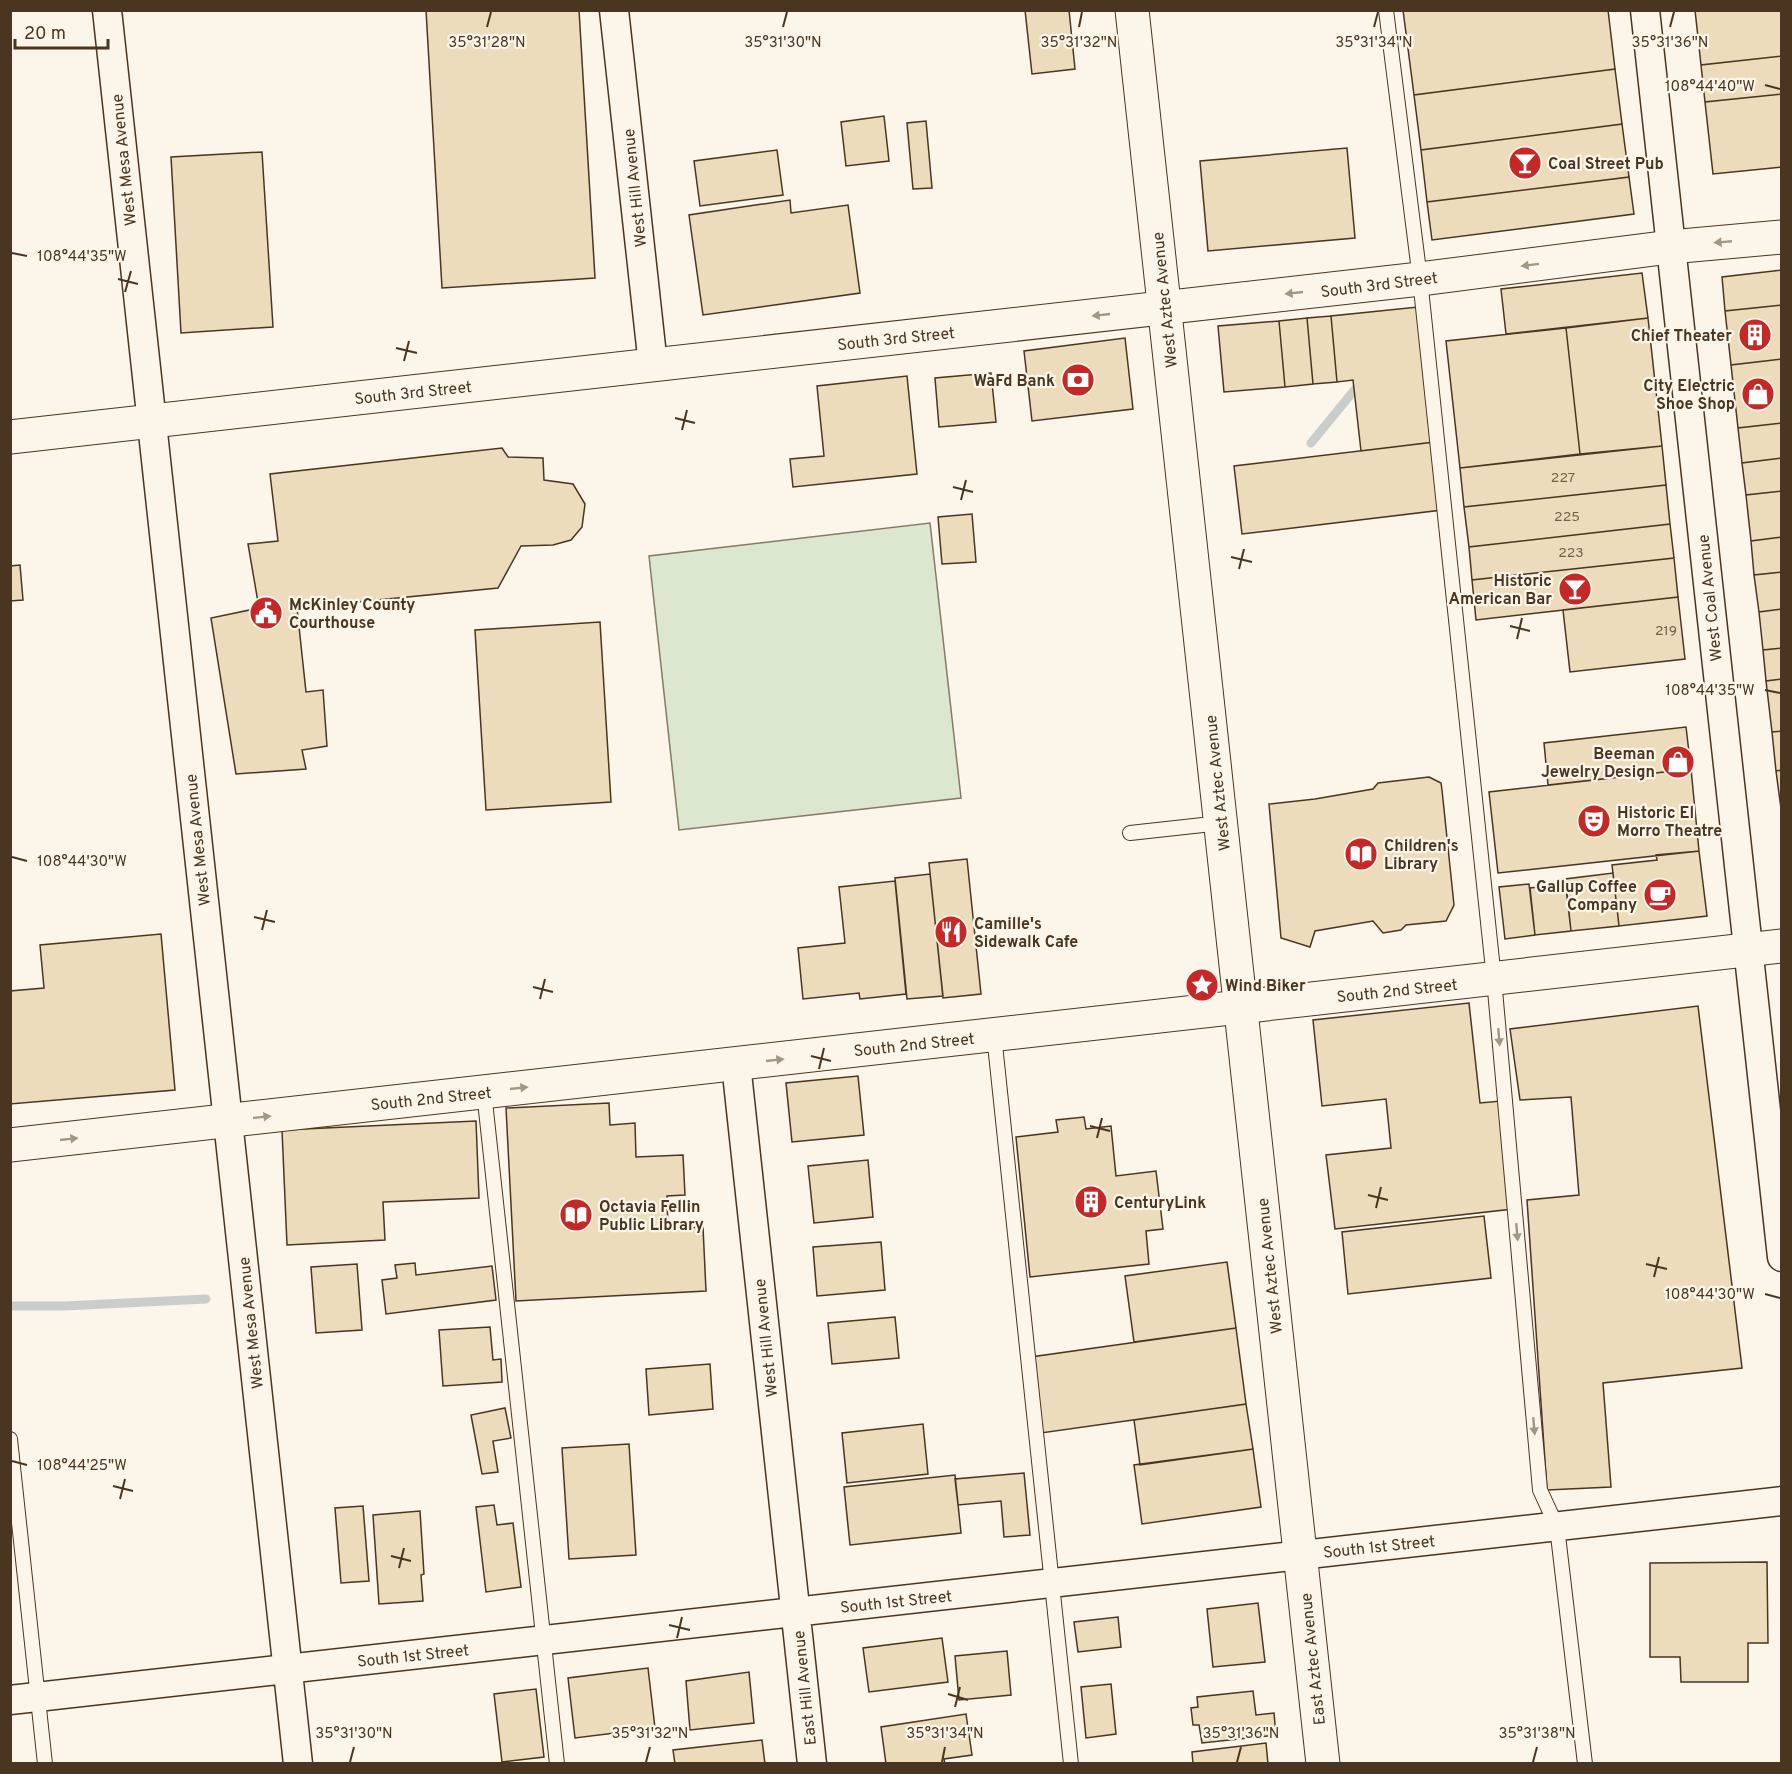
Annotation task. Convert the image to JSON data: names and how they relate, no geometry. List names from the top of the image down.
{
  "streets": {
    "main road": [
      "South 3rd Street",
      "West Aztec Avenue",
      "South 2nd Street",
      "East Aztec Avenue"
    ],
    "street": [
      "West Mesa Avenue",
      "West Hill Avenue",
      "West Coal Avenue",
      "South 1st Street",
      "East Hill Avenue"
    ]
  },
  "crossings": [
    ["West Mesa Avenue", "South 3rd Street"],
    ["West Mesa Avenue", "South 2nd Street"],
    ["West Mesa Avenue", "South 1st Street"],
    ["West Hill Avenue", "South 3rd Street"],
    ["West Hill Avenue", "South 2nd Street"],
    ["West Hill Avenue", "South 1st Street"],
    ["West Hill Avenue", "East Hill Avenue"],
    ["South 3rd Street", "West Aztec Avenue"],
    ["South 3rd Street", "West Coal Avenue"],
    ["West Aztec Avenue", "South 2nd Street"],
    ["West Aztec Avenue", "South 1st Street"],
    ["West Aztec Avenue", "East Aztec Avenue"],
    ["West Coal Avenue", "South 2nd Street"],
    ["South 1st Street", "East Aztec Avenue"],
    ["South 1st Street", "East Hill Avenue"]
  ],
  "one_way": ["South 3rd Street", "South 2nd Street"],
  "places": {
    "bar": ["Coal Street Pub", "Historic American Bar"],
    "building": ["Chief Theater", "CenturyLink"],
    "bank": ["WaFd Bank"],
    "shop": ["City Electric Shoe Shop", "Beeman Jewelry Design"],
    "public building": ["McKinley County Courthouse"],
    "theatre": ["Historic El Morro Theatre"],
    "library": ["Children's Library", "Octavia Fellin Public Library"],
    "cafe": ["Gallup Coffee Company"],
    "restaurant": ["Camille's Sidewalk Cafe"],
    "place": ["Wind Biker"]
  },
  "house_numbers": [
    "227",
    "225",
    "223",
    "219"
  ],
  "scale_bar": "20 m",
  "coordinates": [
    "35°31'28\"N",
    "35°31'30\"N",
    "35°31'32\"N",
    "35°31'34\"N",
    "35°31'36\"N",
    "108°44'40\"W",
    "108°44'35\"W",
    "108°44'30\"W",
    "108°44'25\"W",
    "35°31'38\"N"
  ]
}
